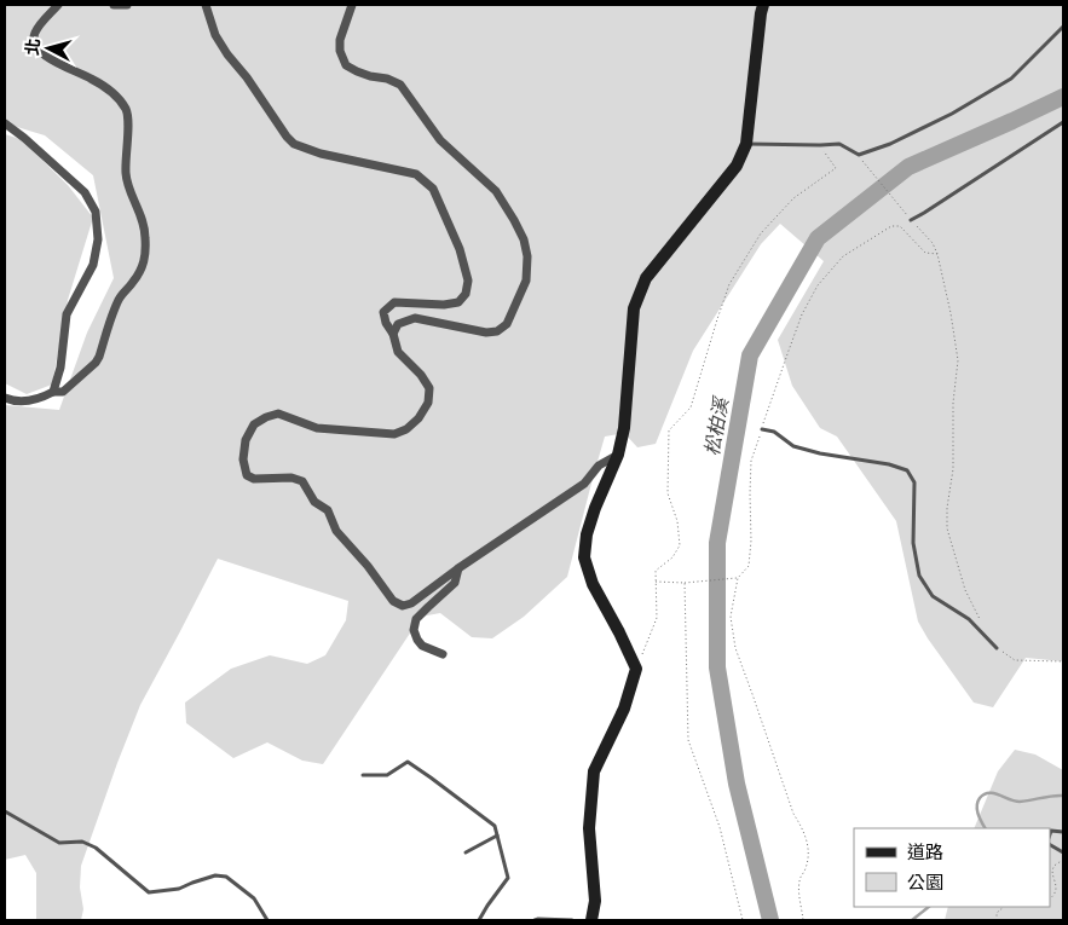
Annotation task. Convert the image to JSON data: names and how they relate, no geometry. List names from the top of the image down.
{
  "water": ["松柏溪"],
  "legend": ["道路", "公園"],
  "north": "left"
}
